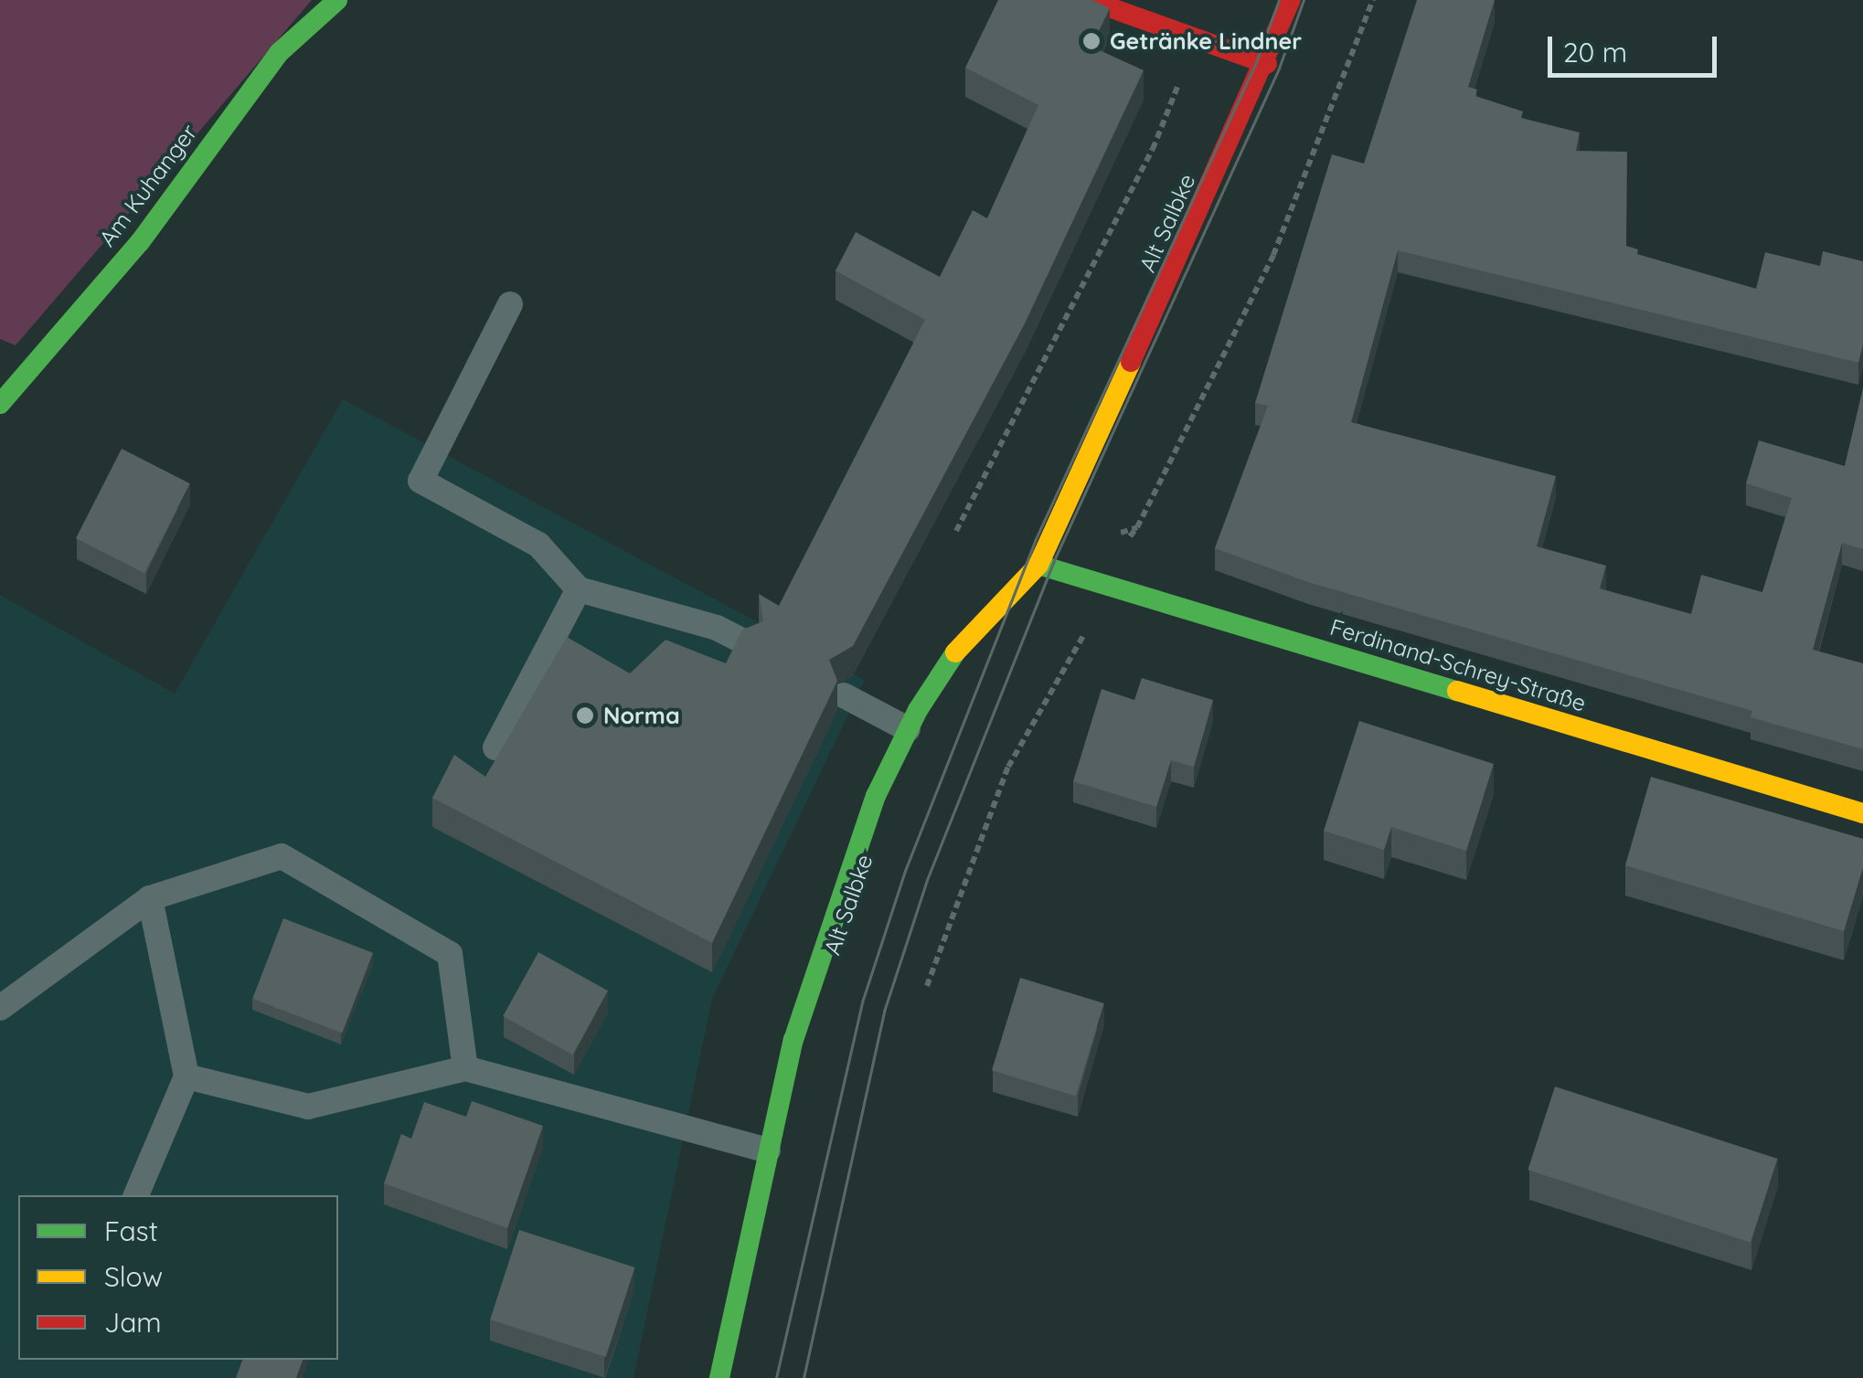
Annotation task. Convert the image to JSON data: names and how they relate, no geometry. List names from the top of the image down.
{
  "streets": {
    "street": ["Am Kuhanger", "Alt Salbke", "Ferdinand-Schrey-Straße"]
  },
  "crossings": [
    ["Alt Salbke", "Ferdinand-Schrey-Straße"]
  ],
  "places": ["Getränke Lindner", "Norma"],
  "legend": ["Fast", "Slow", "Jam"],
  "scale_bar": "20 m"
}
